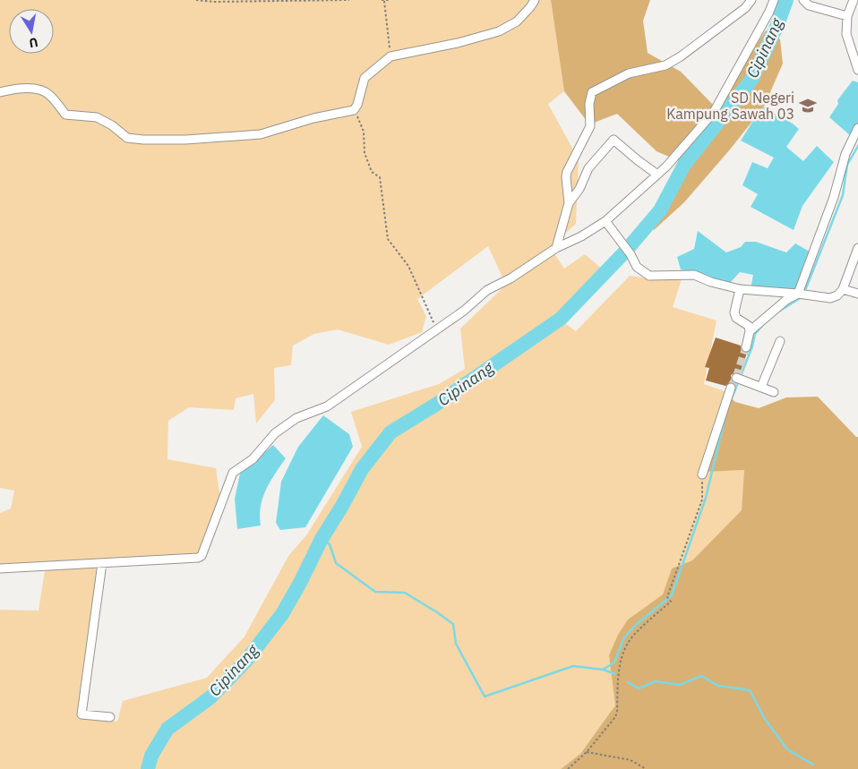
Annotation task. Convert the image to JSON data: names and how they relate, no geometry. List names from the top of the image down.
{
  "water": ["Cipinang"],
  "places": {
    "school or university": ["SD Negeri Kampung Sawah 03"]
  },
  "north": "bottom"
}
